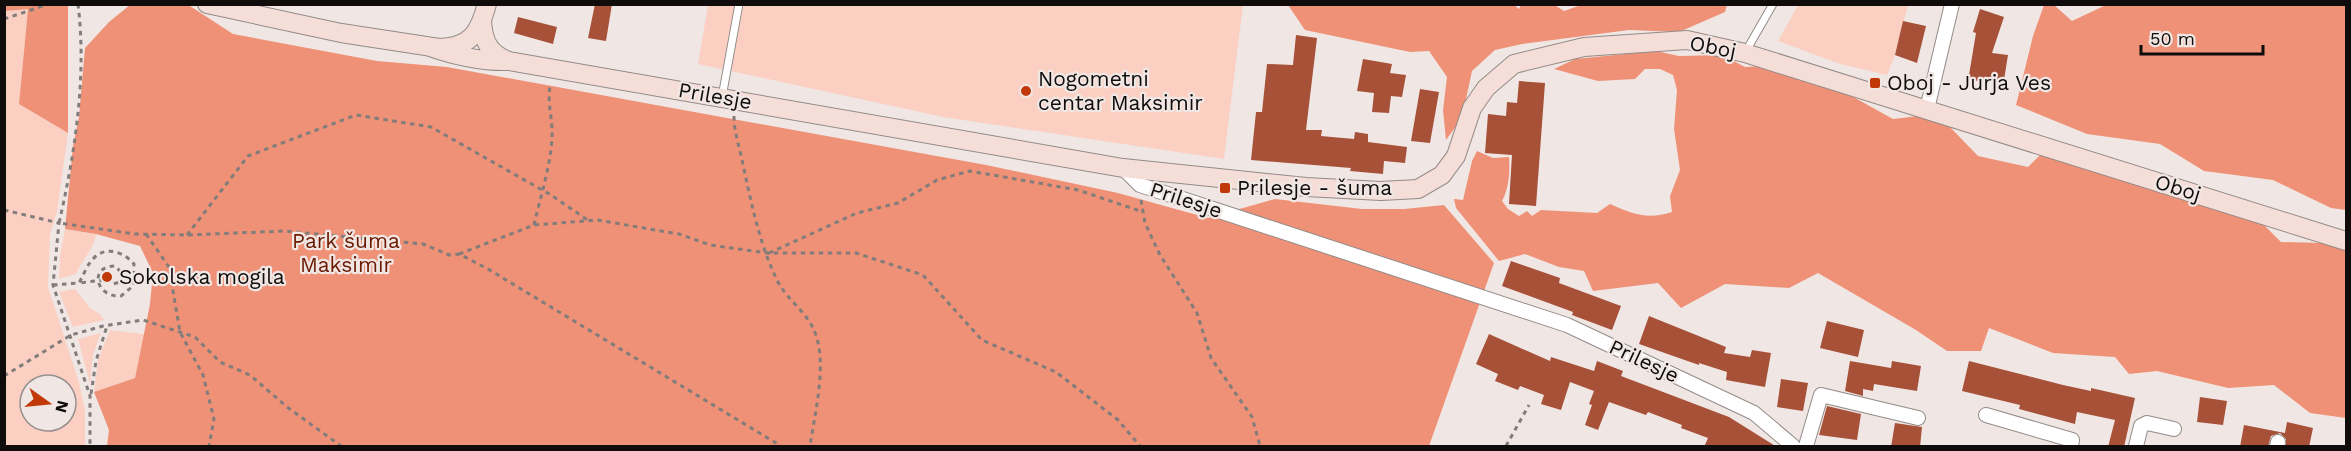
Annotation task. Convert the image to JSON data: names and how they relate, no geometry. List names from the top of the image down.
{
  "streets": {
    "street": ["Oboj", "Prilesje"]
  },
  "crossings": [
    ["Oboj", "Prilesje"]
  ],
  "parks": ["Park šuma Maksimir"],
  "places": {
    "transit": ["Oboj - Jurja Ves", "Prilesje - šuma"],
    "other": ["Nogometni centar Maksimir", "Sokolska mogila"]
  },
  "scale_bar": "50 m",
  "north": "right"
}
